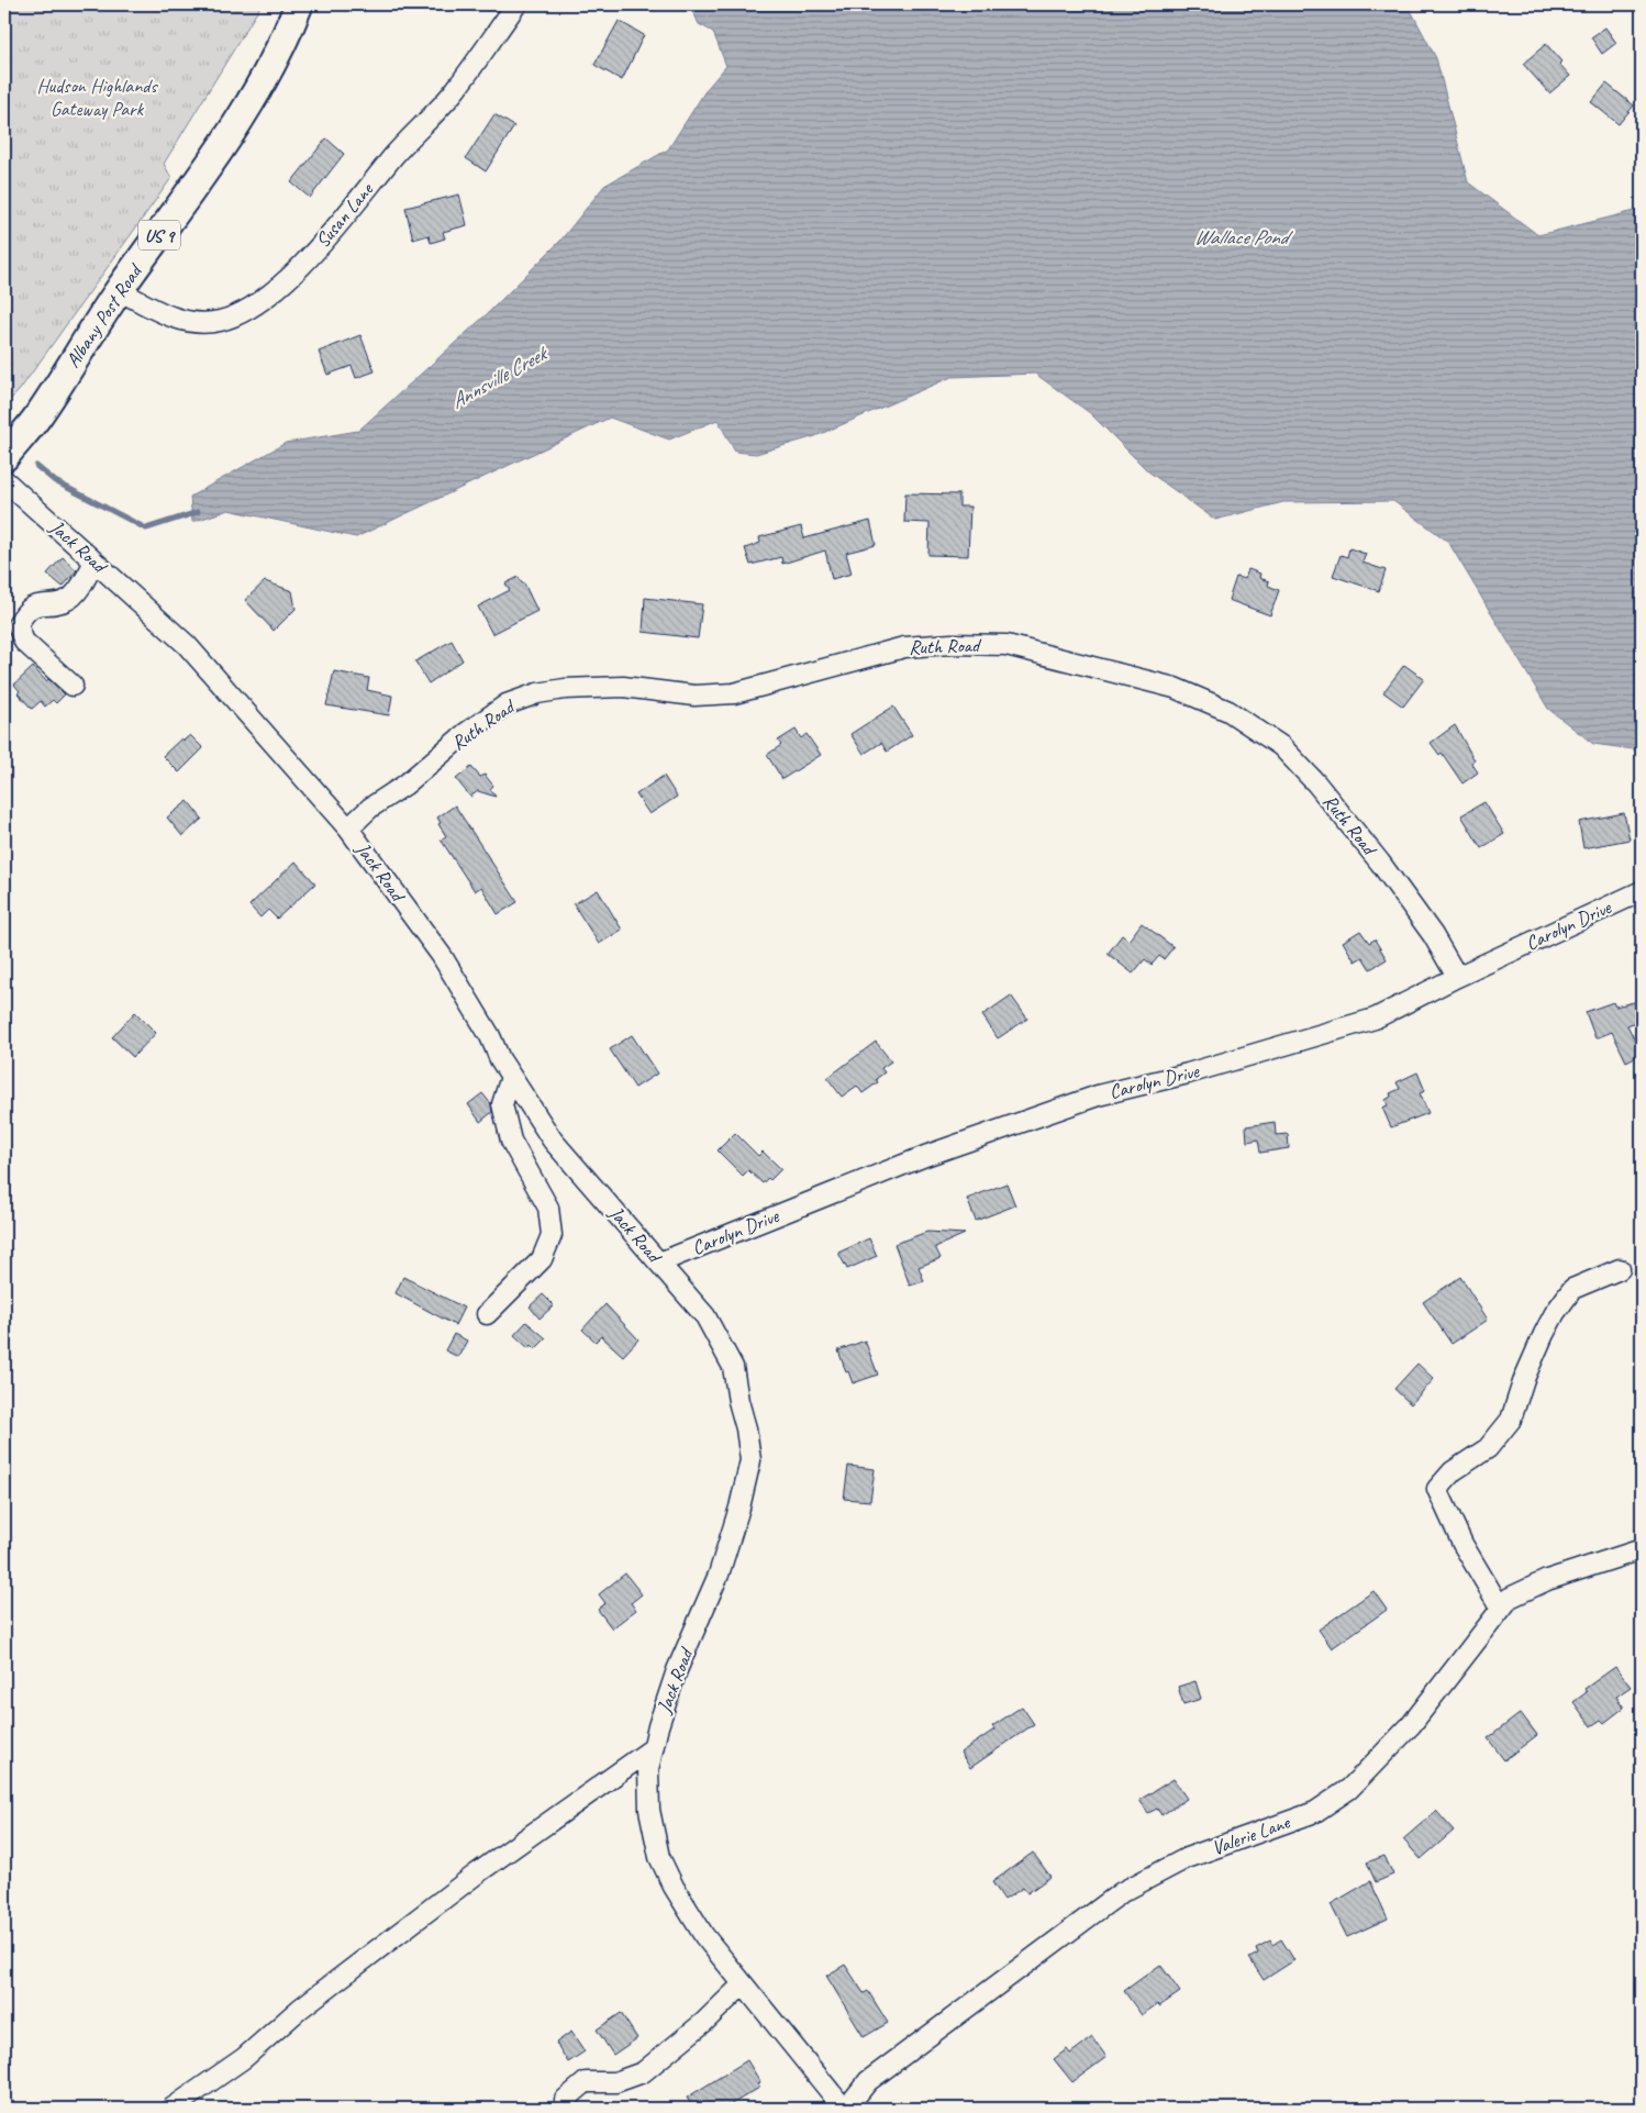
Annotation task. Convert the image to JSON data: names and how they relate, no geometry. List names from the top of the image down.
{
  "streets": {
    "highway": ["US 9", "Albany Post Road"],
    "street": [
      "Susan Lane",
      "Jack Road",
      "Ruth Road",
      "Carolyn Drive",
      "Valerie Lane"
    ]
  },
  "crossings": [
    ["Susan Lane", "Albany Post Road"],
    ["Jack Road", "Ruth Road"],
    ["Jack Road", "Carolyn Drive"],
    ["Jack Road", "Valerie Lane"],
    ["Ruth Road", "Carolyn Drive"]
  ],
  "water": ["Wallace Pond", "Annsville Creek"],
  "parks": ["Hudson Highlands Gateway Park"]
}
